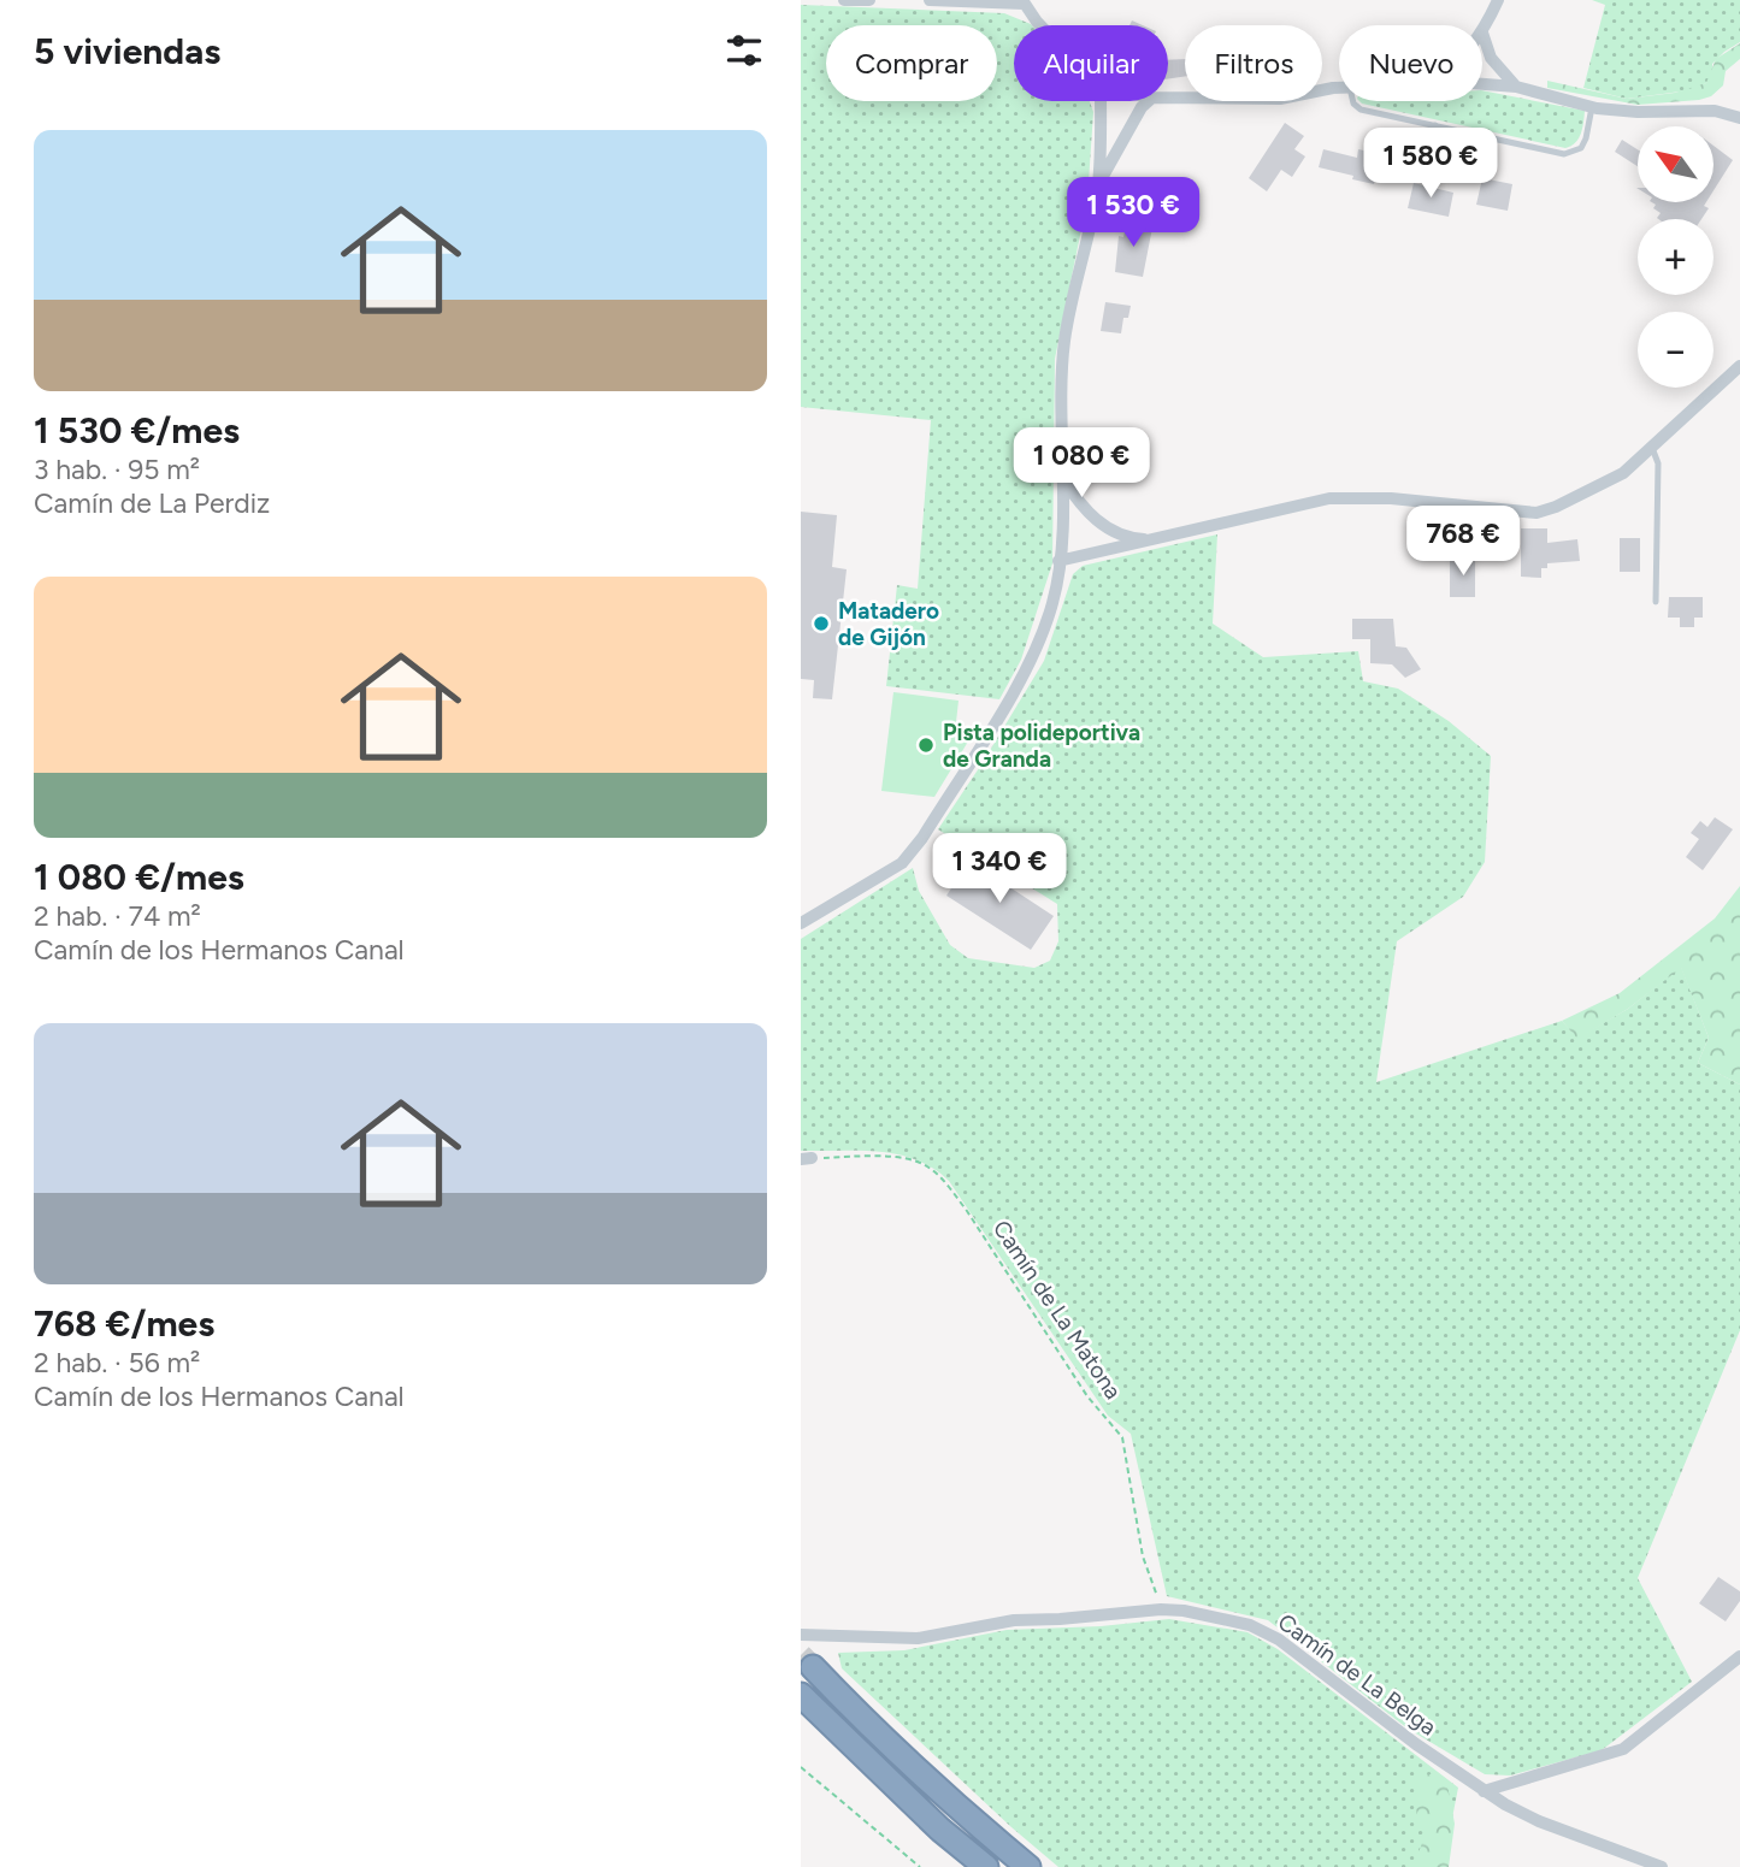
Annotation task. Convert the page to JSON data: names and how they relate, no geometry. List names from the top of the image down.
{
  "streets": {
    "street": ["Camín de La Belga"],
    "path": ["Camín de La Matona"]
  },
  "crossings": [
    ["Camín de La Matona", "Camín de La Belga"]
  ],
  "places": ["Matadero de Gijón", "Pista polideportiva de Granda"],
  "north": "top left",
  "page": {
    "heading": "5 viviendas",
    "chip": [
      "Comprar",
      "Alquilar",
      "Filtros",
      "Nuevo"
    ],
    "list": [
      {
        "name": "1 530 €/mes",
        "note": "3 hab. · 95 m² · Camín de La Perdiz"
      },
      {
        "name": "1 080 €/mes",
        "note": "2 hab. · 74 m² · Camín de los Hermanos Canal"
      },
      {
        "name": "768 €/mes",
        "note": "2 hab. · 56 m² · Camín de los Hermanos Canal"
      }
    ],
    "map_buttons": ["+", "−"],
    "price": [
      "1 580 €",
      "1 530 €",
      "1 080 €",
      "768 €",
      "1 340 €"
    ]
  }
}
